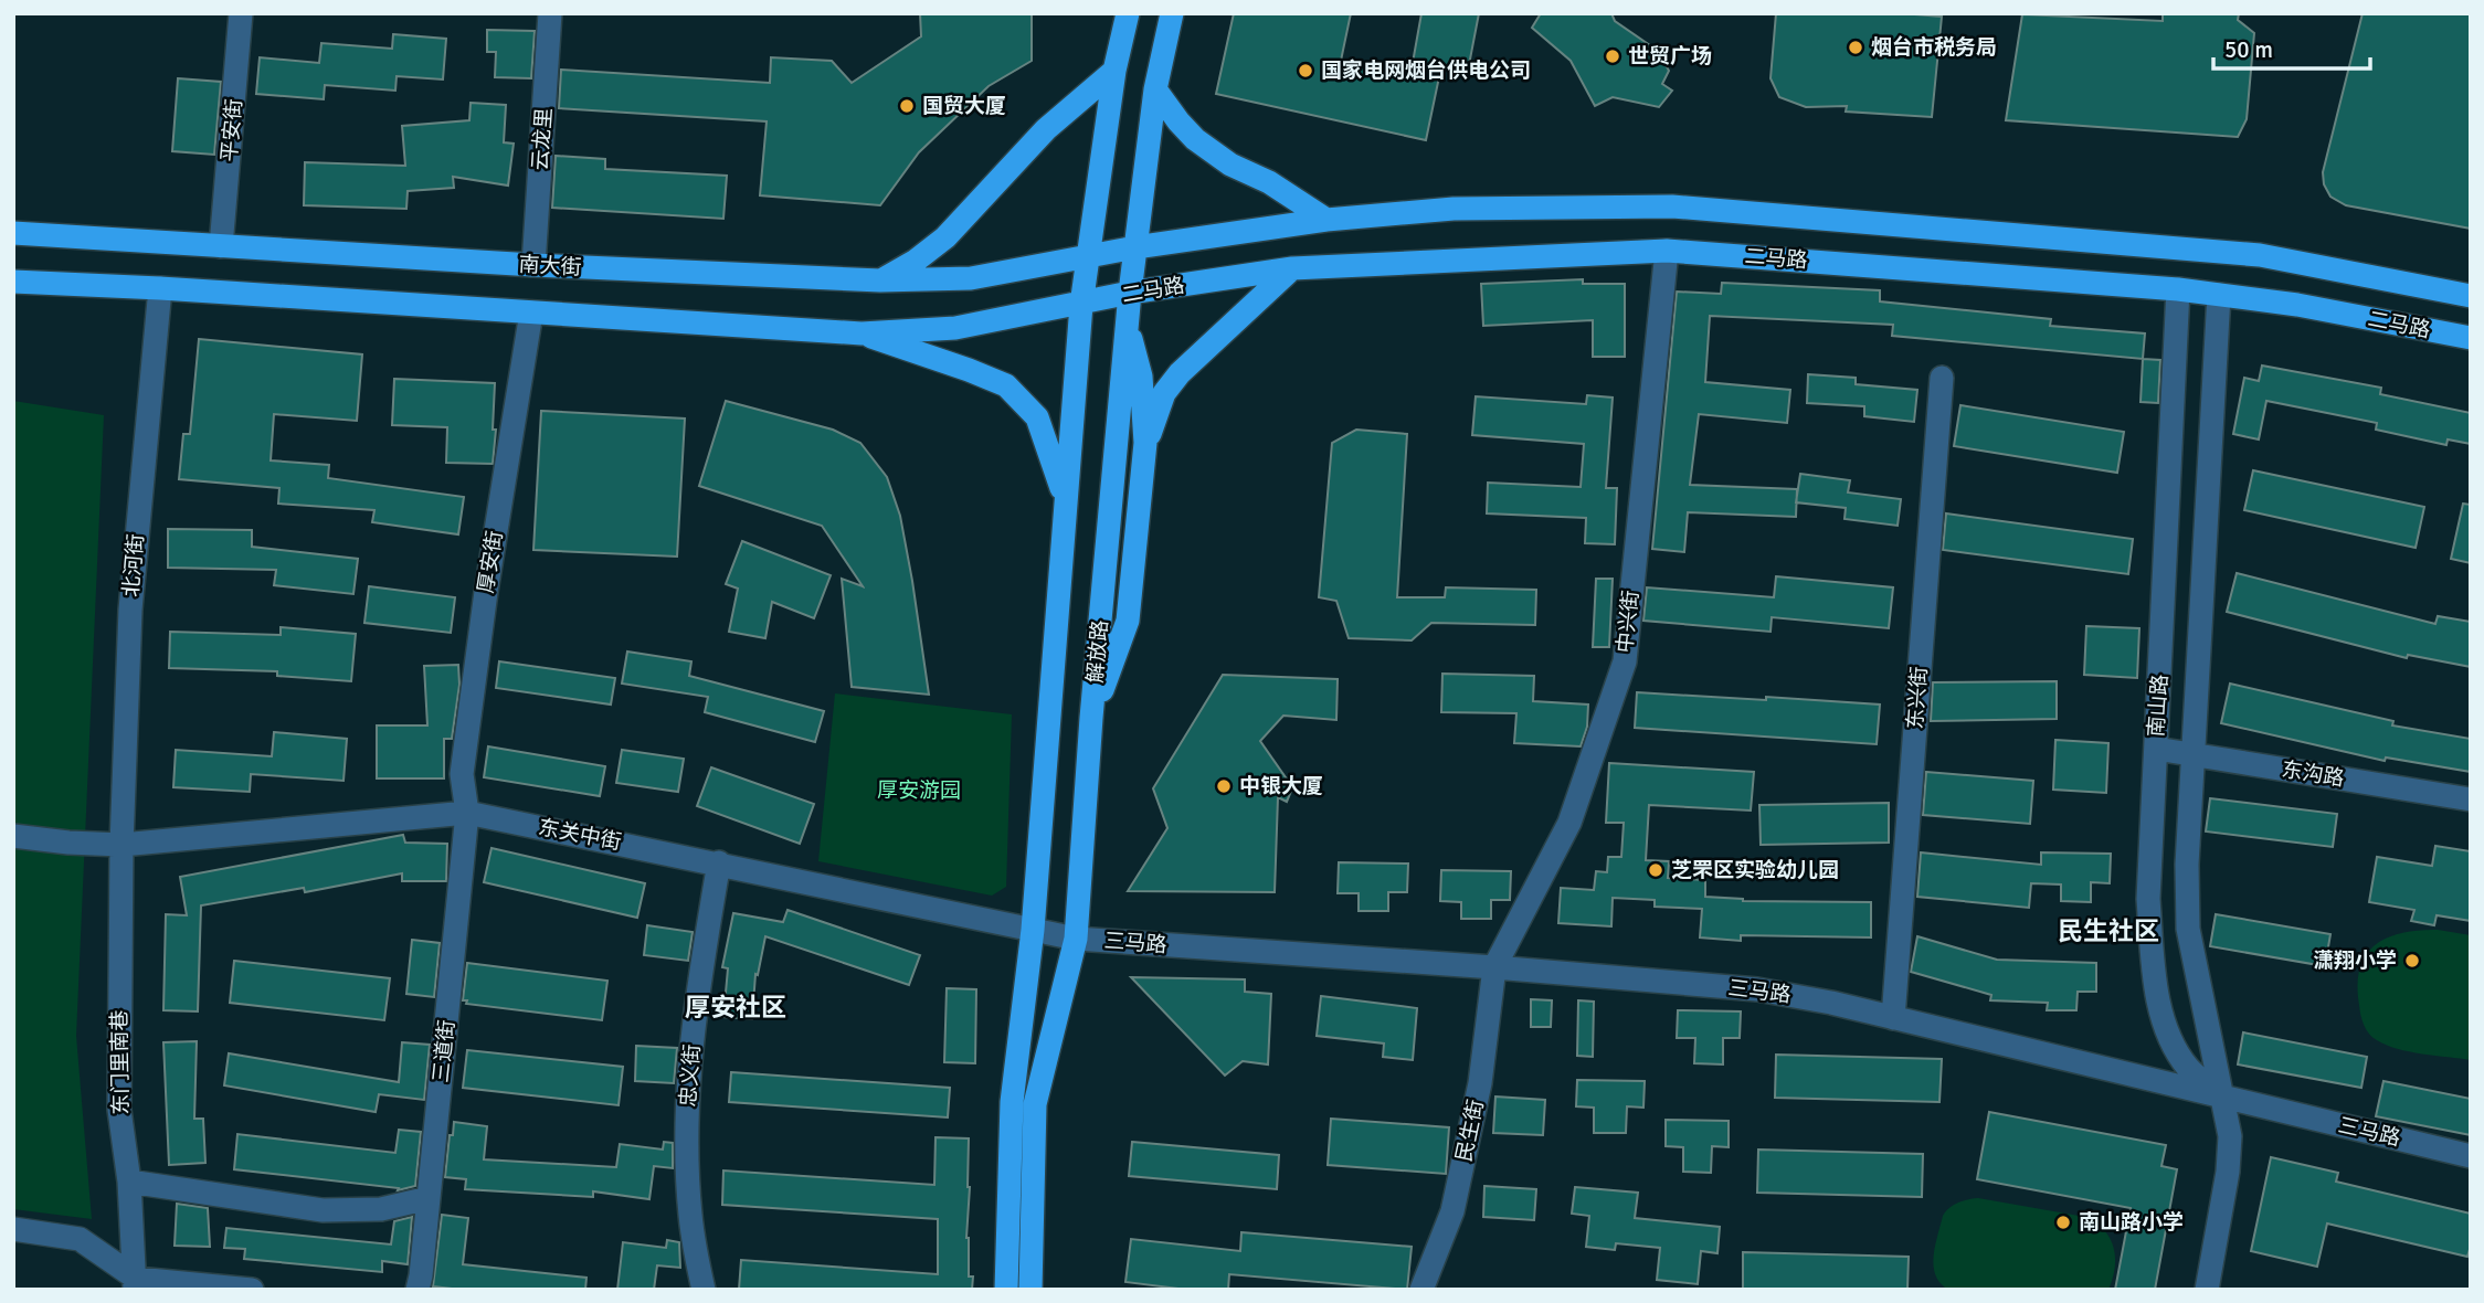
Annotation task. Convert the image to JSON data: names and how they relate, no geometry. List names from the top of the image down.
{
  "streets": {
    "main road": ["二马路", "南大街", "解放路"],
    "street": [
      "平安街",
      "云龙里",
      "厚安街",
      "北河街",
      "中兴街",
      "东兴街",
      "南山路",
      "东沟路",
      "东关中街",
      "三马路",
      "三道街",
      "东门里南巷",
      "忠义街",
      "民生街"
    ]
  },
  "crossings": [
    ["平安街", "南大街"],
    ["云龙里", "南大街"],
    ["二马路", "南大街"],
    ["二马路", "中兴街"],
    ["二马路", "解放路"],
    ["二马路", "南山路"],
    ["厚安街", "东关中街"],
    ["厚安街", "三道街"],
    ["北河街", "东关中街"],
    ["北河街", "东门里南巷"],
    ["中兴街", "三马路"],
    ["中兴街", "民生街"],
    ["解放路", "三马路"],
    ["东兴街", "三马路"],
    ["南山路", "东沟路"],
    ["南山路", "三马路"],
    ["东关中街", "三马路"],
    ["东关中街", "三道街"],
    ["东关中街", "东门里南巷"],
    ["东关中街", "忠义街"],
    ["三马路", "民生街"]
  ],
  "districts": ["民生社区", "厚安社区"],
  "parks": ["厚安游园"],
  "places": [
    "烟台市税务局",
    "世贸广场",
    "国家电网烟台供电公司",
    "国贸大厦",
    "中银大厦",
    "芝罘区实验幼儿园",
    "潇翔小学",
    "南山路小学"
  ],
  "scale_bar": "50 m"
}
